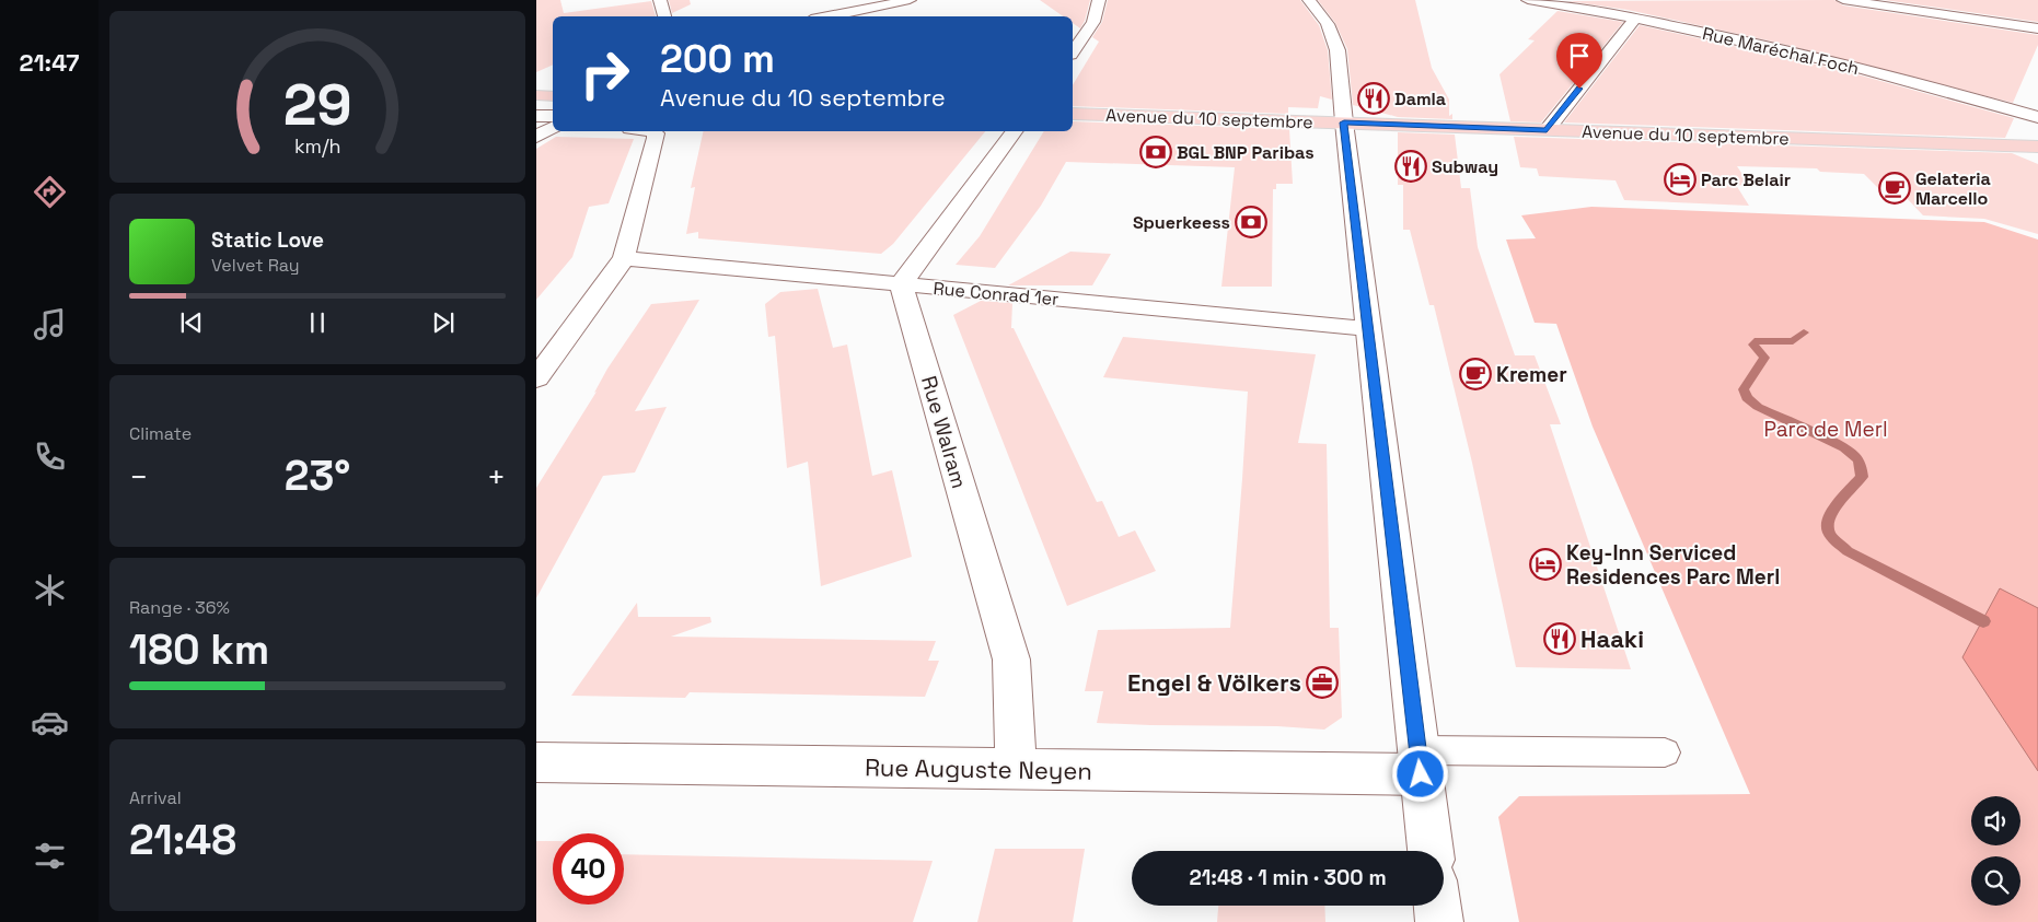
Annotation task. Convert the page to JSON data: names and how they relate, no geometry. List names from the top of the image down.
{
  "streets": {
    "main road": ["Avenue du 10 septembre"],
    "street": [
      "Rue Maréchal Foch",
      "Rue Conrad 1er",
      "Rue Walram",
      "Rue Auguste Neyen"
    ]
  },
  "crossings": [
    ["Rue Conrad 1er", "Rue Walram"],
    ["Rue Walram", "Rue Auguste Neyen"]
  ],
  "parks": ["Parc de Merl"],
  "places": {
    "restaurant": ["Damla", "Subway", "Haaki"],
    "bank": ["BGL BNP Paribas", "Spuerkeess"],
    "hotel": ["Parc Belair", "Key-Inn Serviced Residences Parc Merl"],
    "cafe": ["Gelateria Marcello", "Kremer"],
    "office": ["Engel & Völkers"]
  },
  "page": {
    "tabs": "21:47",
    "turn": ["200 m", "Avenue du 10 septembre"],
    "song": ["Static Love", "Velvet Ray"],
    "tile": [
      "Climate",
      ["Range · 36%", "180 km"],
      ["Arrival", "21:48"]
    ],
    "heat": ["−", "23°", "+"],
    "limit": "40",
    "trip": "21:48 · 1 min · 300 m",
    "gauge": ["29", "km/h"]
  }
}
